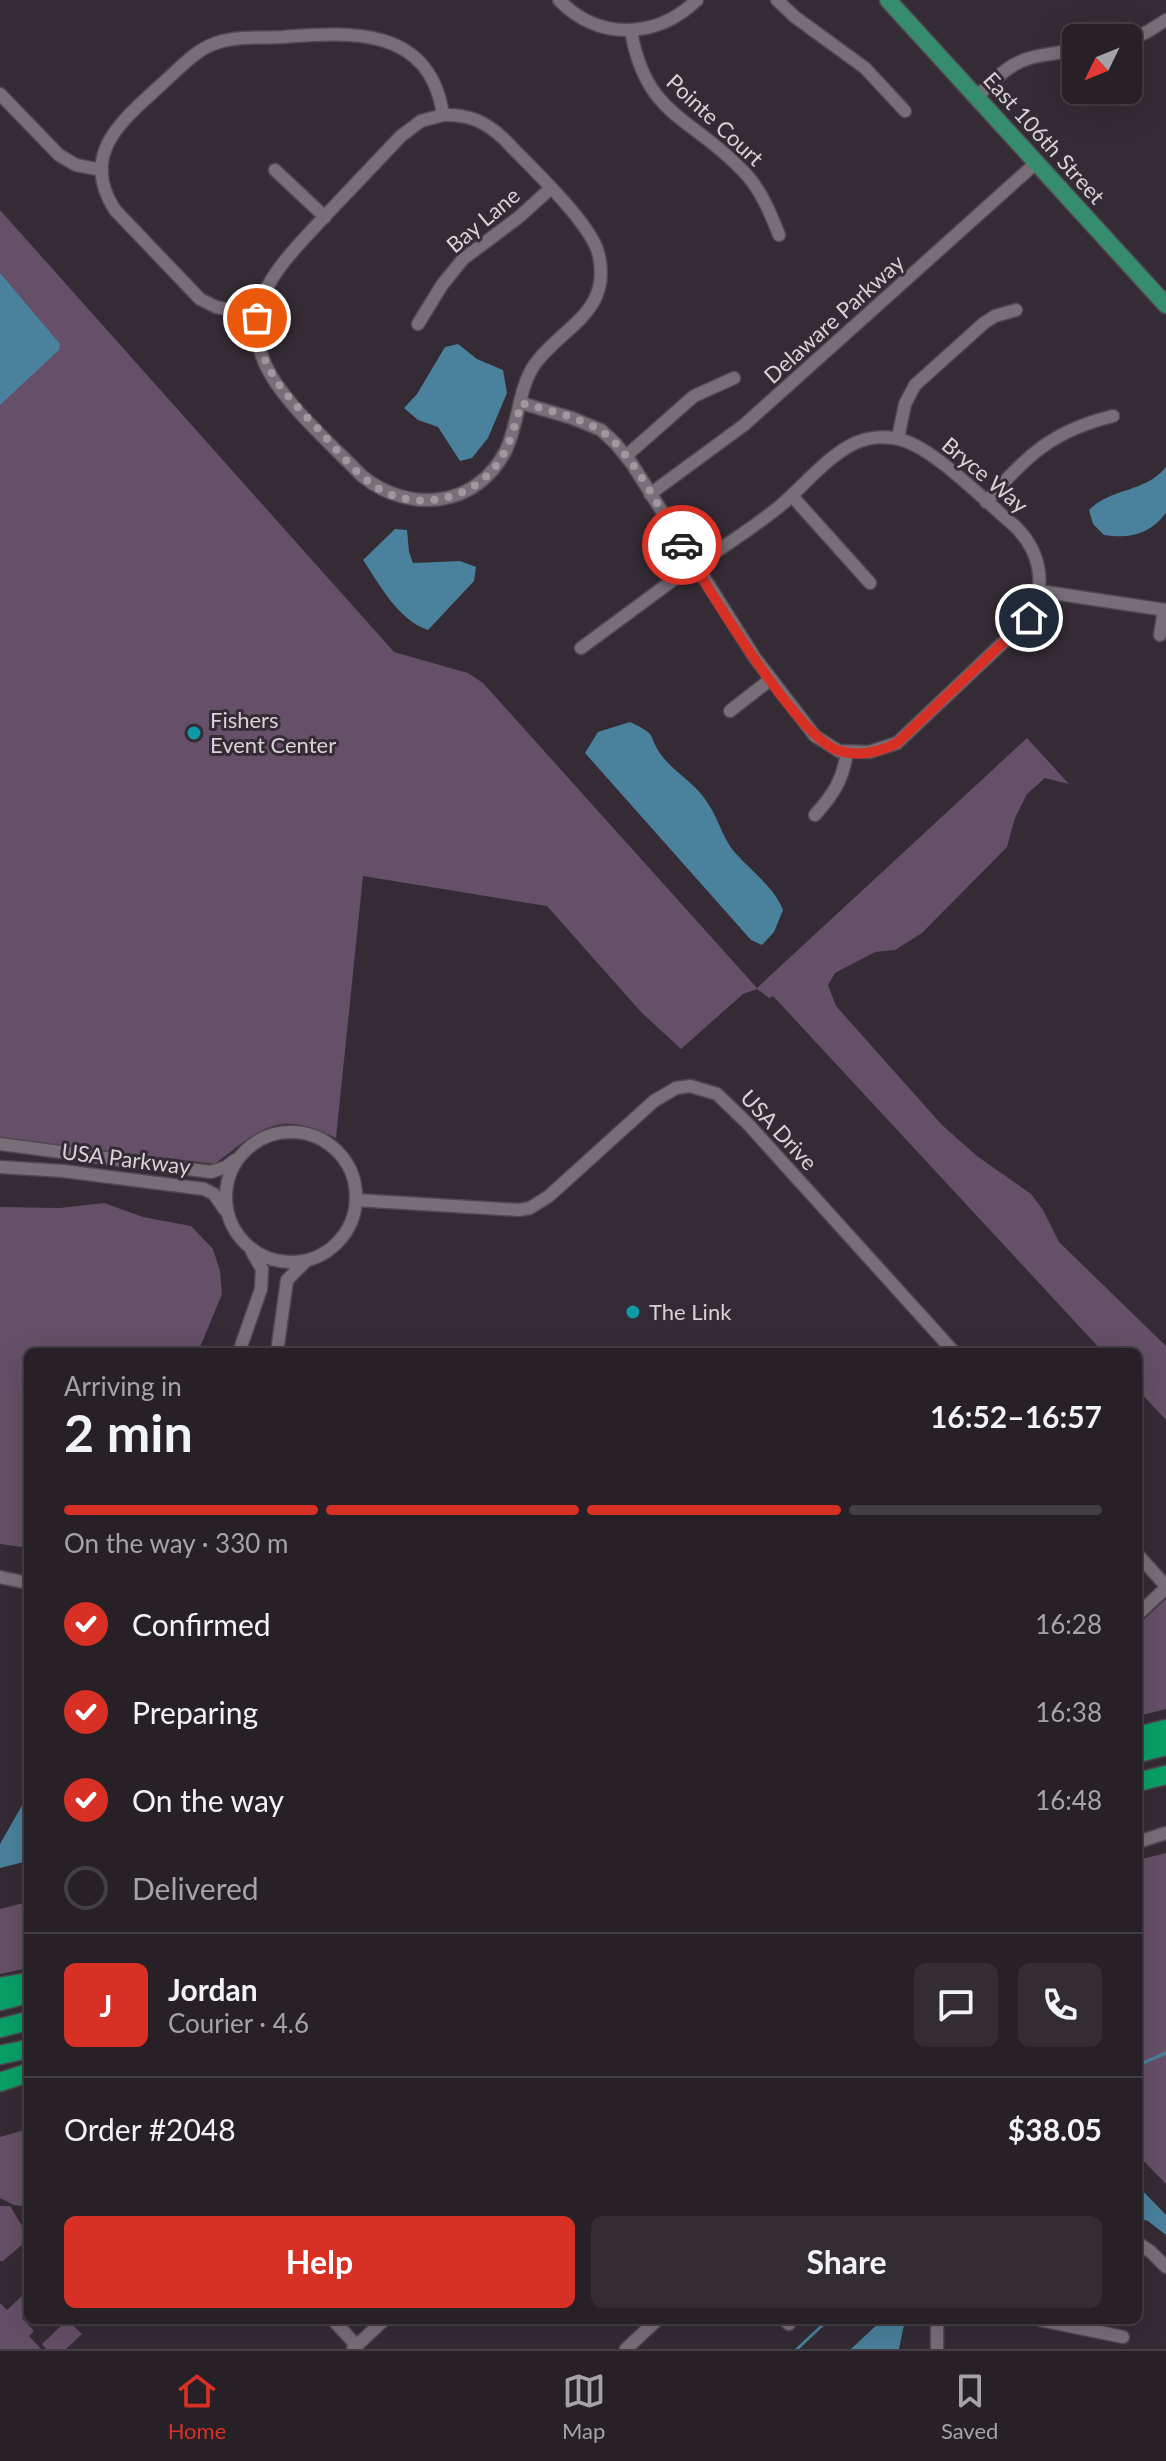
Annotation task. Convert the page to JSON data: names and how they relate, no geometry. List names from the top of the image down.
{
  "streets": {
    "main road": ["East 106th Street"],
    "street": [
      "Pointe Court",
      "Bay Lane",
      "Delaware Parkway",
      "Bryce Way",
      "USA Drive",
      "USA Parkway"
    ]
  },
  "crossings": [
    ["East 106th Street", "Delaware Parkway"],
    ["USA Drive", "USA Parkway"]
  ],
  "places": ["Fishers Event Center", "The Link"],
  "north": "bottom left",
  "page": {
    "heading": ["2 min", "Arriving in", "16:52–16:57"],
    "panel": [
      "Jordan",
      "Courier · 4.6",
      "Order #2048",
      "$38.05"
    ],
    "bar": "On the way · 330 m",
    "list": [
      ["Confirmed", "16:28"],
      ["Preparing", "16:38"],
      ["On the way", "16:48"],
      "Delivered"
    ],
    "round": "J",
    "buttons": ["Help", "Share"],
    "tabs": ["Home", "Map", "Saved"]
  }
}
